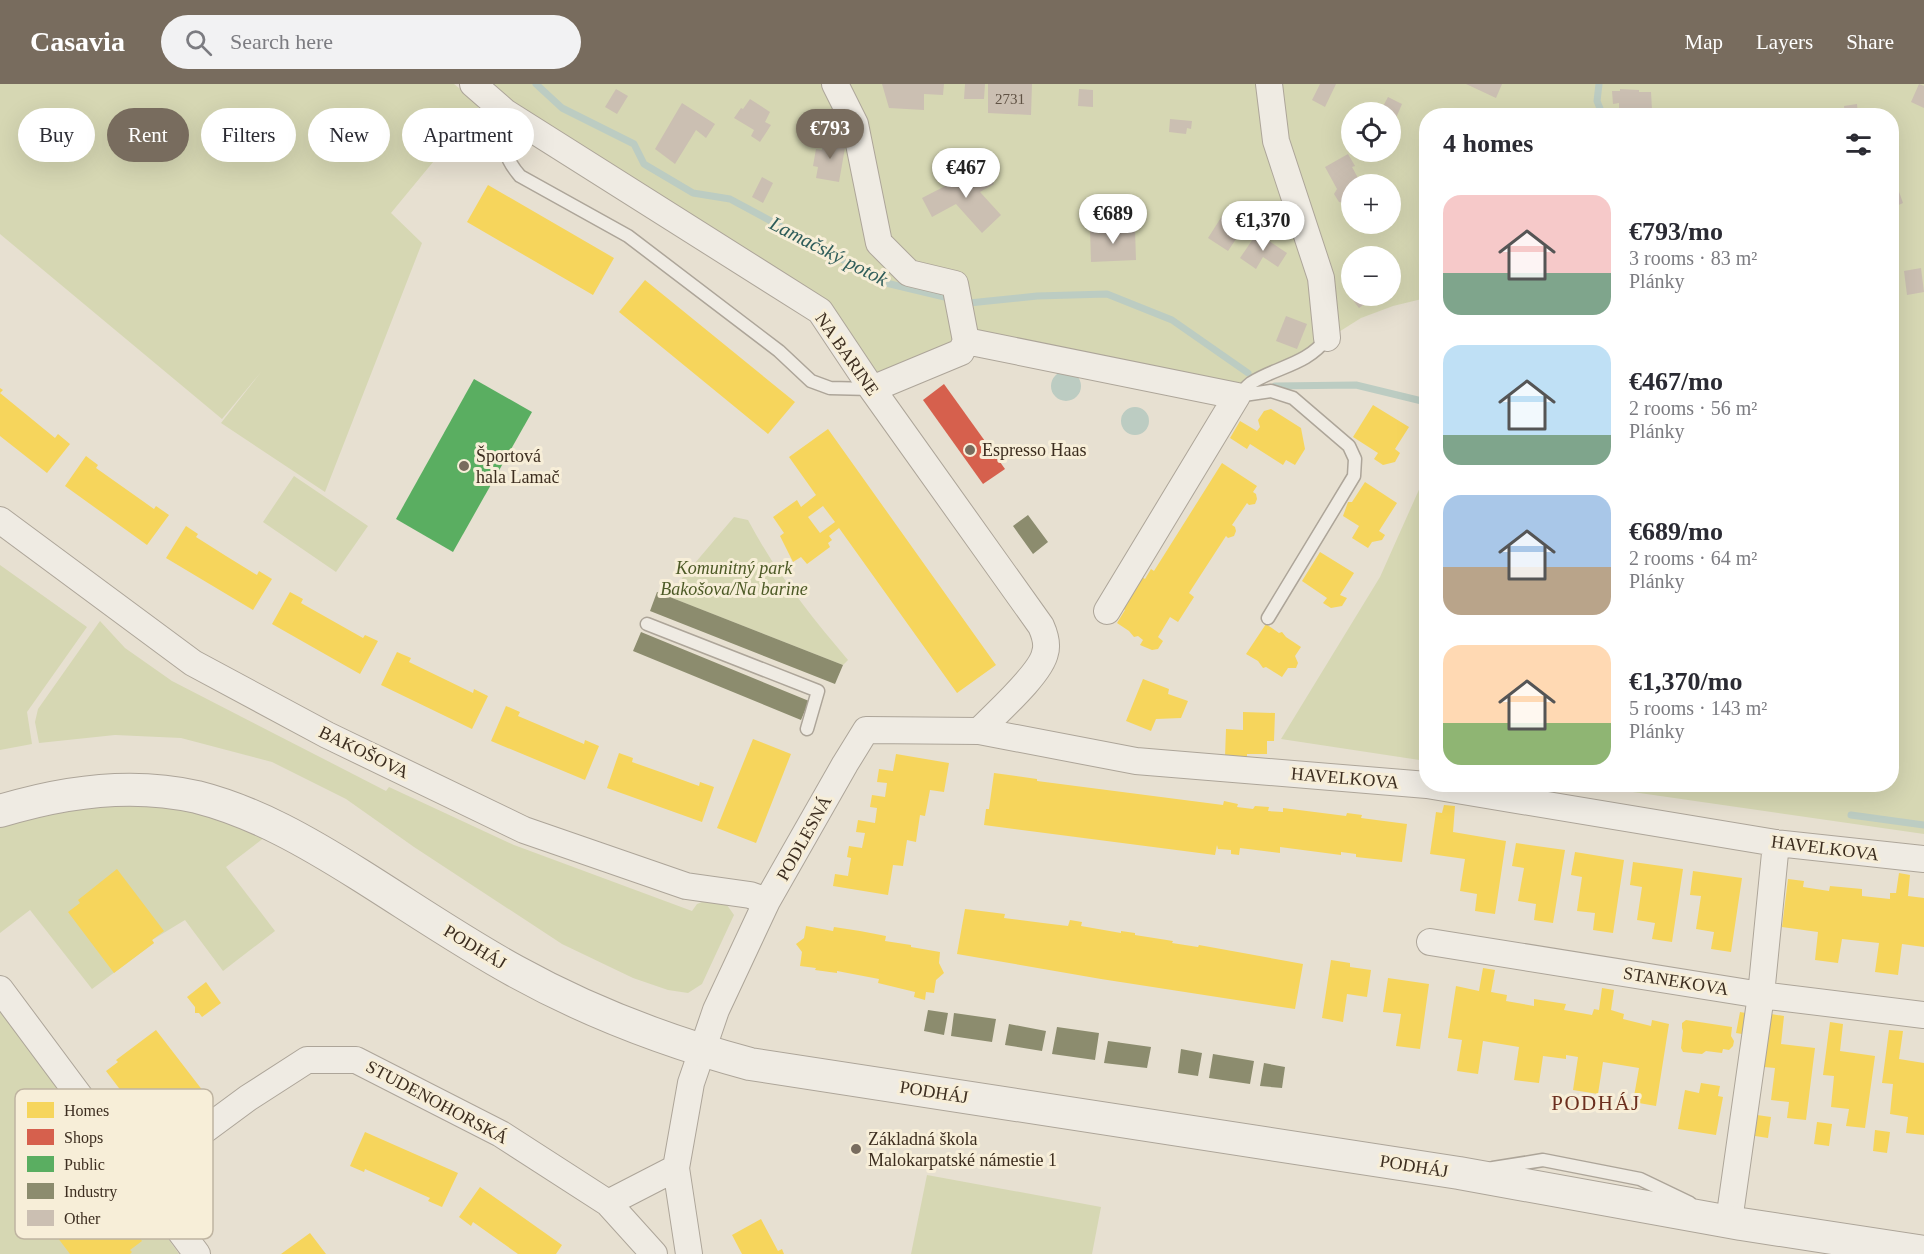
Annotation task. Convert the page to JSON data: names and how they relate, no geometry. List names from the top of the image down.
{
  "streets": {
    "street": [
      "NA BARINE",
      "BAKOŠOVA",
      "HAVELKOVA",
      "PODLESNÁ",
      "PODHÁJ",
      "STANEKOVA",
      "STUDENOHORSKÁ"
    ]
  },
  "crossings": [
    ["NA BARINE", "HAVELKOVA"],
    ["NA BARINE", "PODLESNÁ"],
    ["BAKOŠOVA", "PODLESNÁ"],
    ["HAVELKOVA", "PODLESNÁ"],
    ["PODLESNÁ", "PODHÁJ"]
  ],
  "districts": ["PODHÁJ"],
  "water": ["Lamačský potok"],
  "parks": ["Komunitný park Bakošova/Na barine"],
  "places": ["Espresso Haas", "Športová hala Lamač", "Základná škola Malokarpatské námestie 1"],
  "house_numbers": ["2731"],
  "legend": [
    "Homes",
    "Shops",
    "Public",
    "Industry",
    "Other"
  ],
  "page": {
    "header": "Casavia",
    "search": "Search here",
    "nav": ["Map", "Layers", "Share"],
    "map_buttons": ["+", "−"],
    "chip": [
      "Buy",
      "Rent",
      "Filters",
      "New",
      "Apartment"
    ],
    "heading": "4 homes",
    "price": [
      "€793",
      "€467",
      "€689",
      "€1,370"
    ],
    "list": [
      {
        "name": "€793/mo",
        "note": "3 rooms · 83 m² · Plánky"
      },
      {
        "name": "€467/mo",
        "note": "2 rooms · 56 m² · Plánky"
      },
      {
        "name": "€689/mo",
        "note": "2 rooms · 64 m² · Plánky"
      },
      {
        "name": "€1,370/mo",
        "note": "5 rooms · 143 m² · Plánky"
      }
    ]
  }
}
